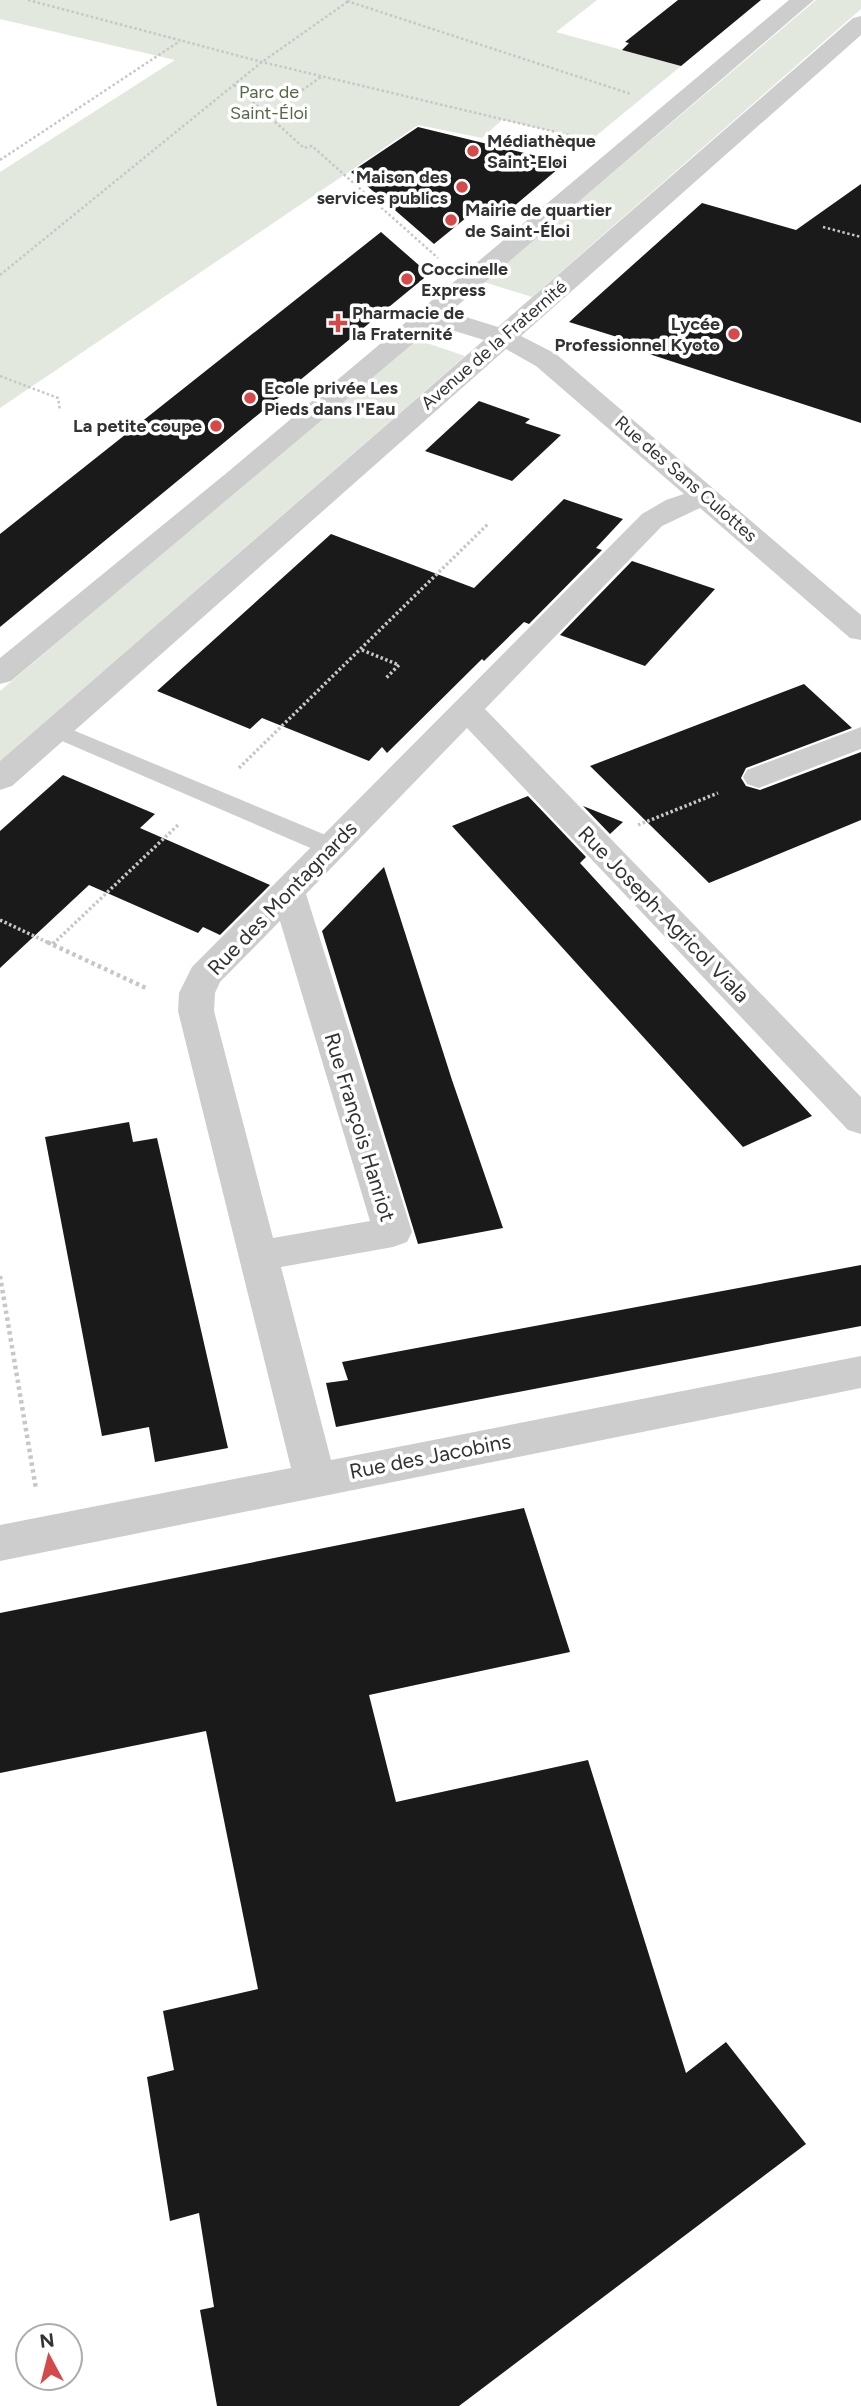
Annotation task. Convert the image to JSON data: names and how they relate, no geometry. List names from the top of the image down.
{
  "streets": {
    "street": [
      "Avenue de la Fraternité",
      "Rue des Sans Culottes",
      "Rue des Montagnards",
      "Rue Joseph-Agricol Viala",
      "Rue François Hanriot",
      "Rue des Jacobins"
    ]
  },
  "crossings": [
    ["Avenue de la Fraternité", "Rue des Sans Culottes"],
    ["Rue des Sans Culottes", "Rue des Montagnards"],
    ["Rue des Montagnards", "Rue Joseph-Agricol Viala"],
    ["Rue des Montagnards", "Rue François Hanriot"],
    ["Rue des Montagnards", "Rue des Jacobins"]
  ],
  "parks": ["Parc de Saint-Éloi"],
  "places": {
    "other": [
      "Médiathèque Saint-Eloi",
      "Maison des services publics",
      "Mairie de quartier de Saint-Éloi",
      "Coccinelle Express",
      "Lycée Professionnel Kyoto",
      "Ecole privée Les Pieds dans l'Eau",
      "La petite coupe"
    ],
    "health": ["Pharmacie de la Fraternité"]
  },
  "north": "top"
}
